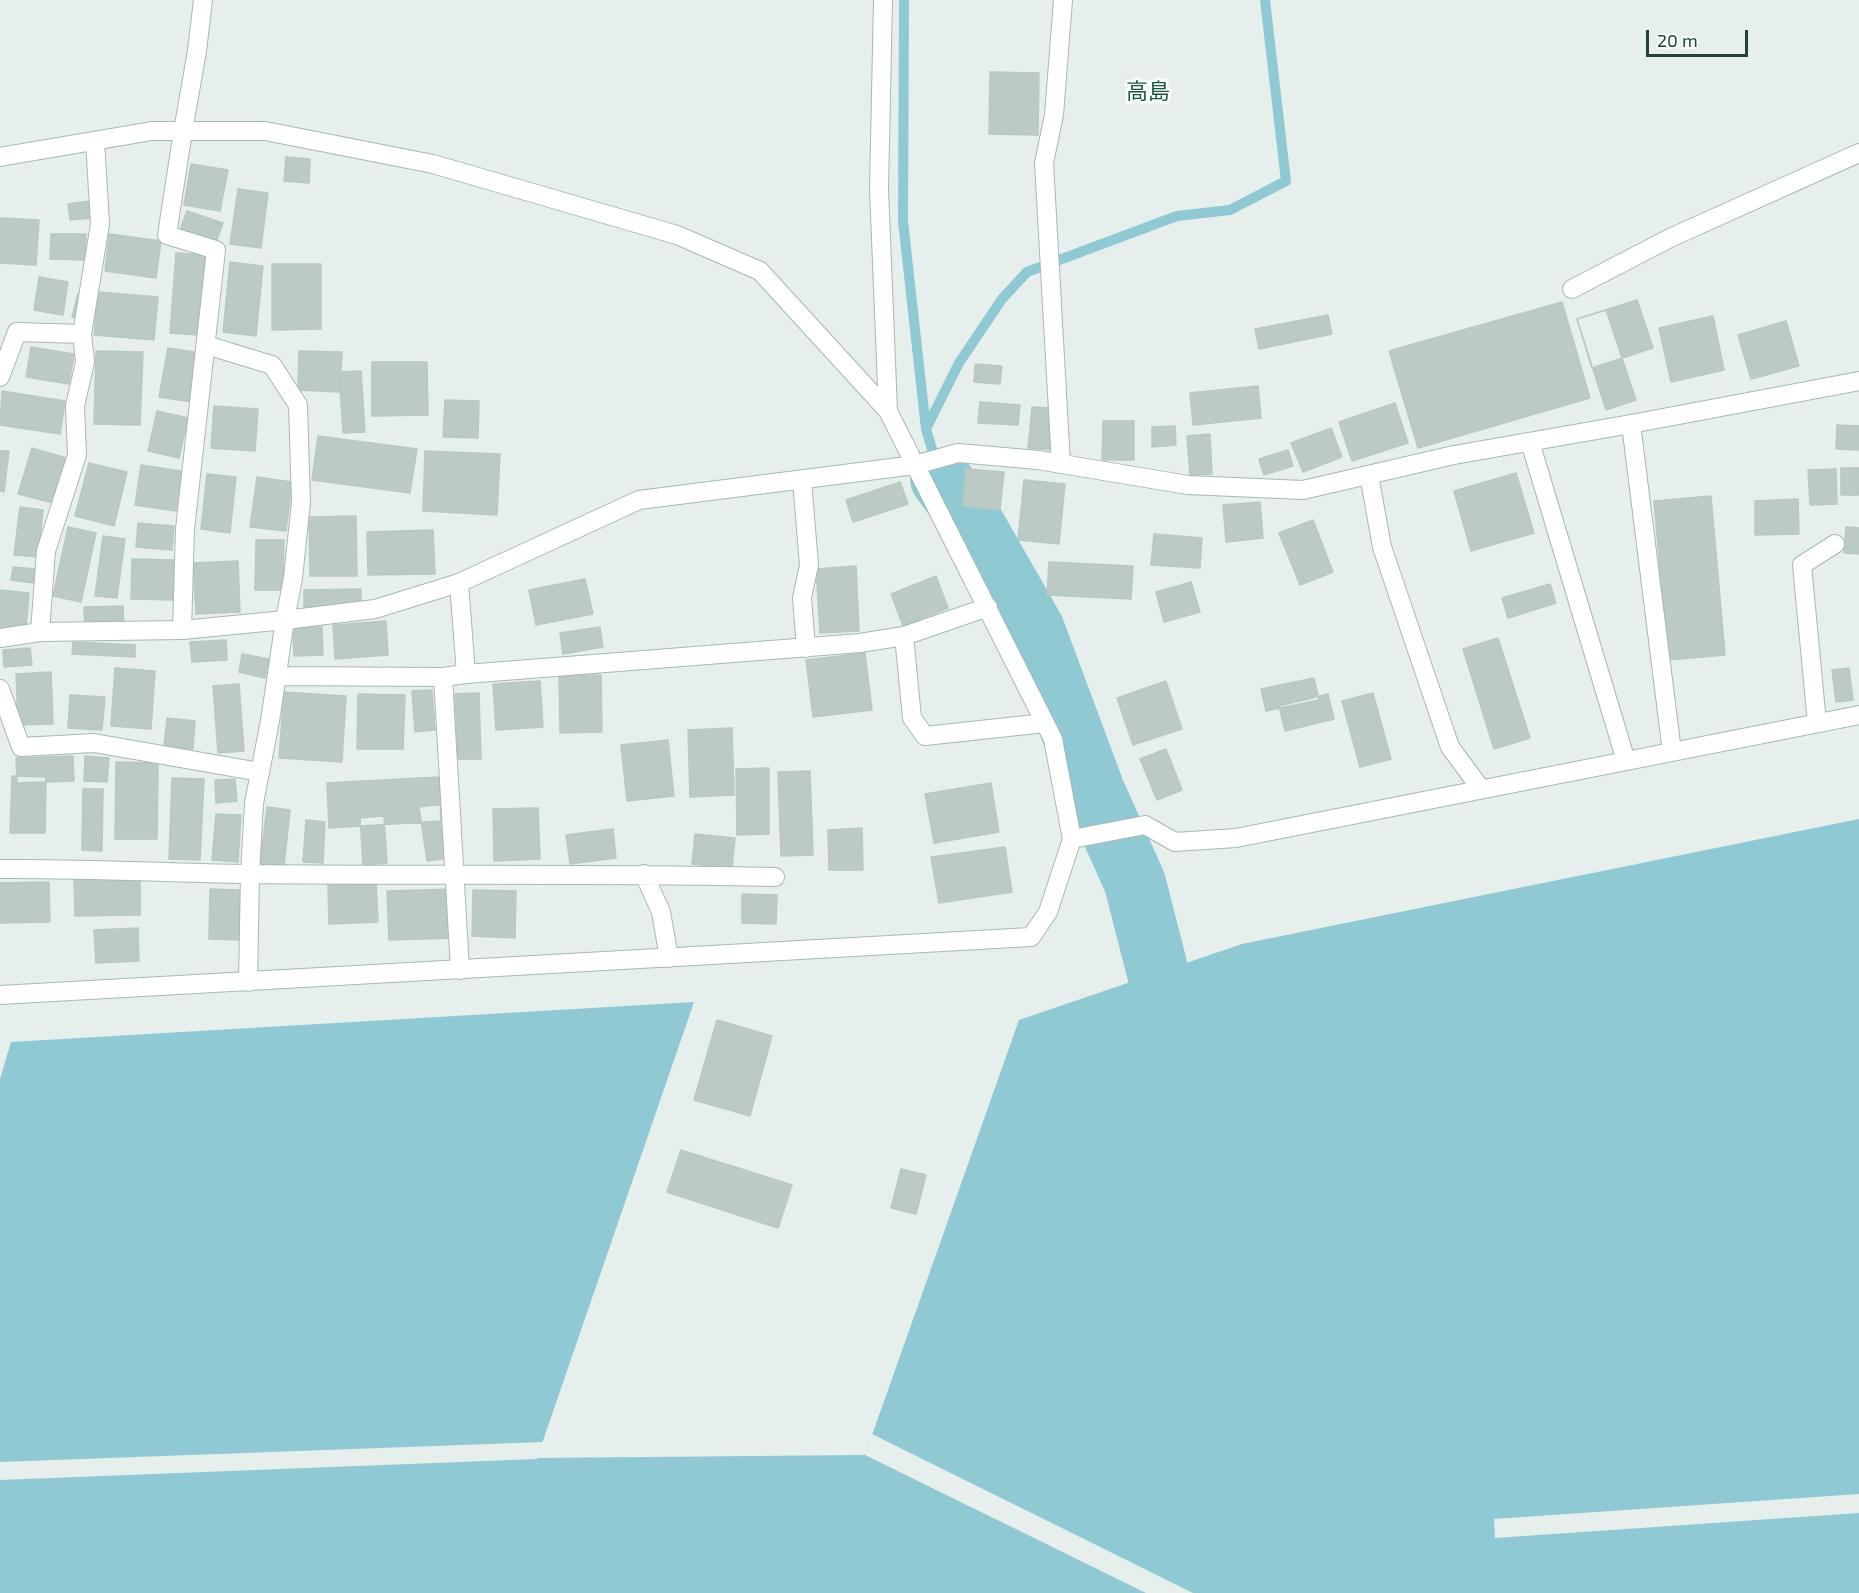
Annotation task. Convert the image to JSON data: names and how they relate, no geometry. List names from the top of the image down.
{
  "districts": ["高島"],
  "scale_bar": "20 m"
}
